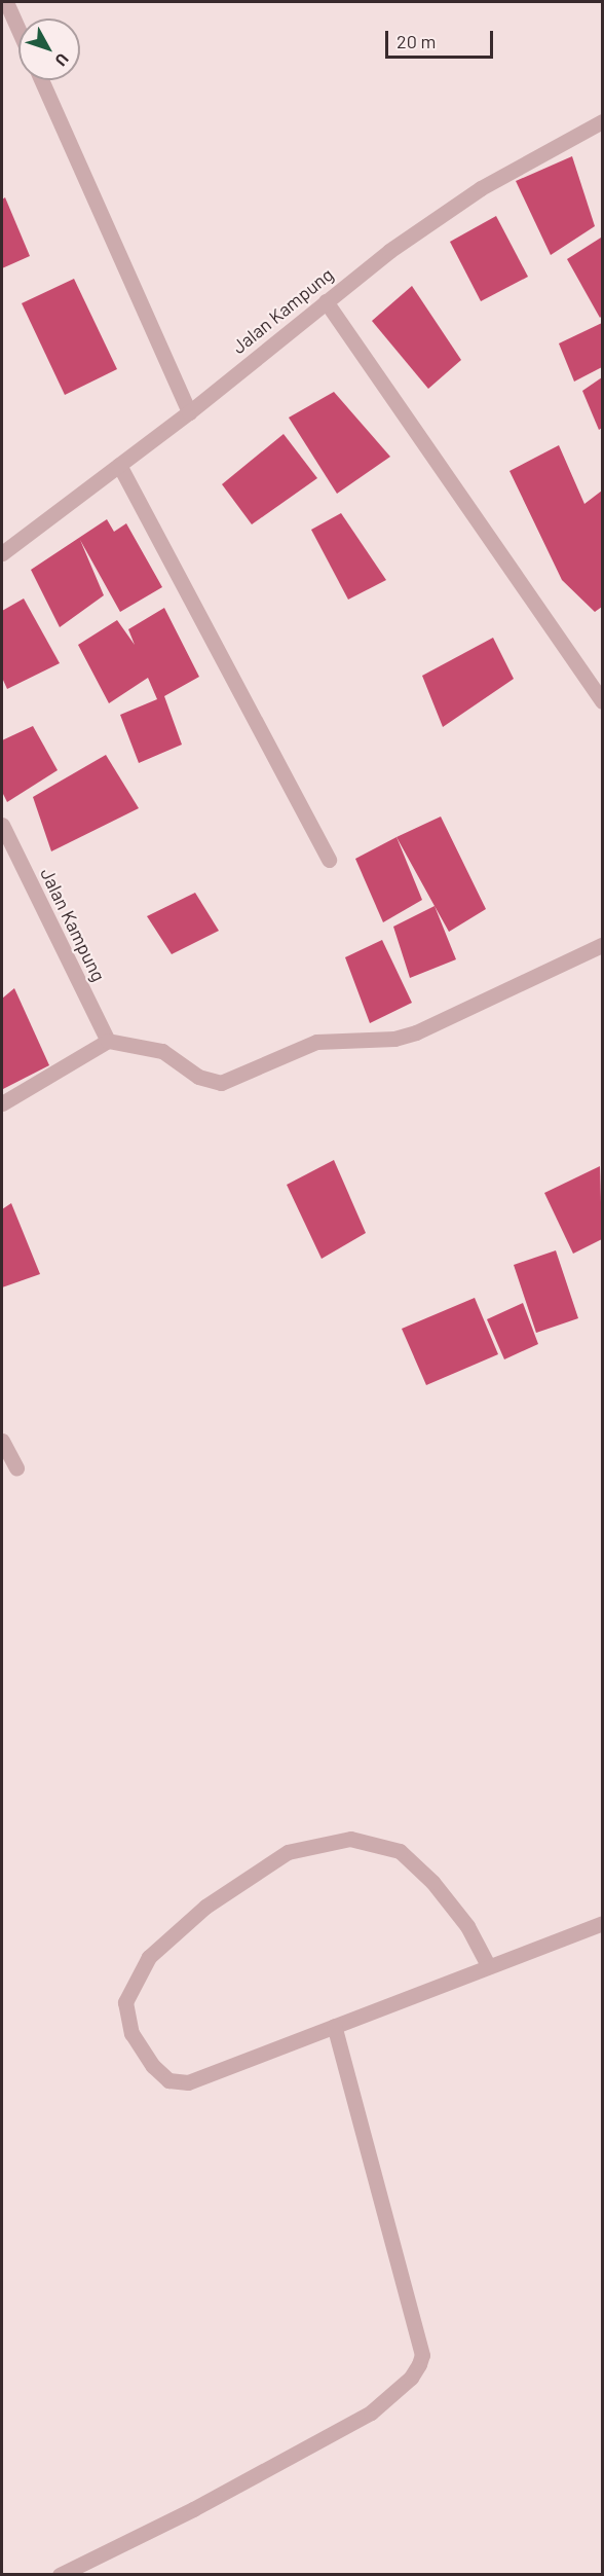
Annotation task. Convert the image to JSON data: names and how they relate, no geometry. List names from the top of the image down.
{
  "streets": {
    "street": ["Jalan Kampung"]
  },
  "scale_bar": "20 m",
  "north": "bottom right"
}
